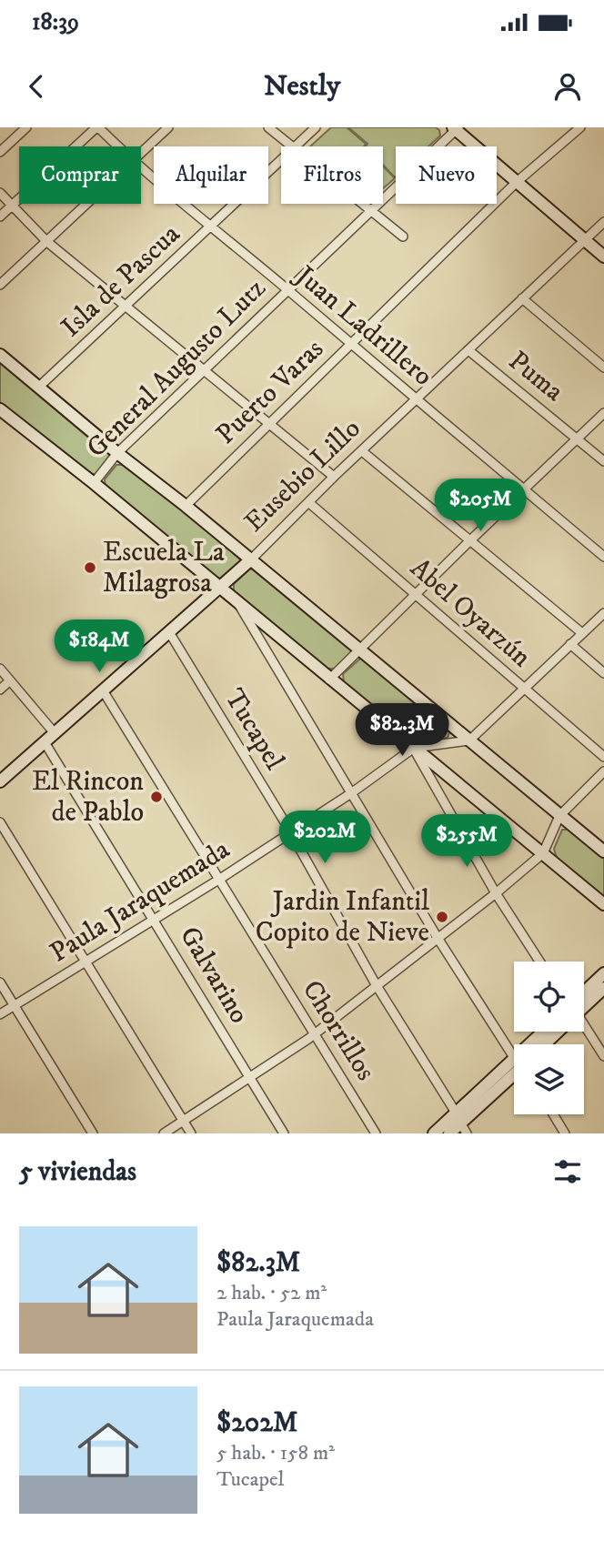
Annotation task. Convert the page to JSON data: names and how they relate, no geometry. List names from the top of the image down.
{
  "streets": {
    "main road": ["Eusebio Lillo"],
    "street": [
      "Isla de Pascua",
      "Juan Ladrillero",
      "General Augusto Lutz",
      "Puma",
      "Puerto Varas",
      "Abel Oyarzún",
      "Tucapel",
      "Paula Jaraquemada",
      "Galvarino",
      "Chorrillos"
    ]
  },
  "crossings": [
    ["Isla de Pascua", "Juan Ladrillero"],
    ["Juan Ladrillero", "General Augusto Lutz"],
    ["Juan Ladrillero", "Puerto Varas"],
    ["Juan Ladrillero", "Eusebio Lillo"],
    ["Puma", "Eusebio Lillo"],
    ["Eusebio Lillo", "Abel Oyarzún"],
    ["Eusebio Lillo", "Tucapel"],
    ["Eusebio Lillo", "Galvarino"],
    ["Eusebio Lillo", "Chorrillos"],
    ["Tucapel", "Paula Jaraquemada"],
    ["Paula Jaraquemada", "Galvarino"],
    ["Paula Jaraquemada", "Chorrillos"]
  ],
  "places": ["Escuela La Milagrosa", "El Rincon de Pablo", "Jardin Infantil Copito de Nieve"],
  "page": {
    "status": "18:39",
    "header": "Nestly",
    "chip": [
      "Comprar",
      "Alquilar",
      "Filtros",
      "Nuevo"
    ],
    "price": [
      "$205M",
      "$184M",
      "$82.3M",
      "$202M",
      "$255M"
    ],
    "heading": "5 viviendas",
    "list": [
      {
        "name": "$82.3M",
        "note": "2 hab. · 52 m² · Paula Jaraquemada"
      },
      {
        "name": "$202M",
        "note": "5 hab. · 158 m² · Tucapel"
      }
    ]
  }
}
